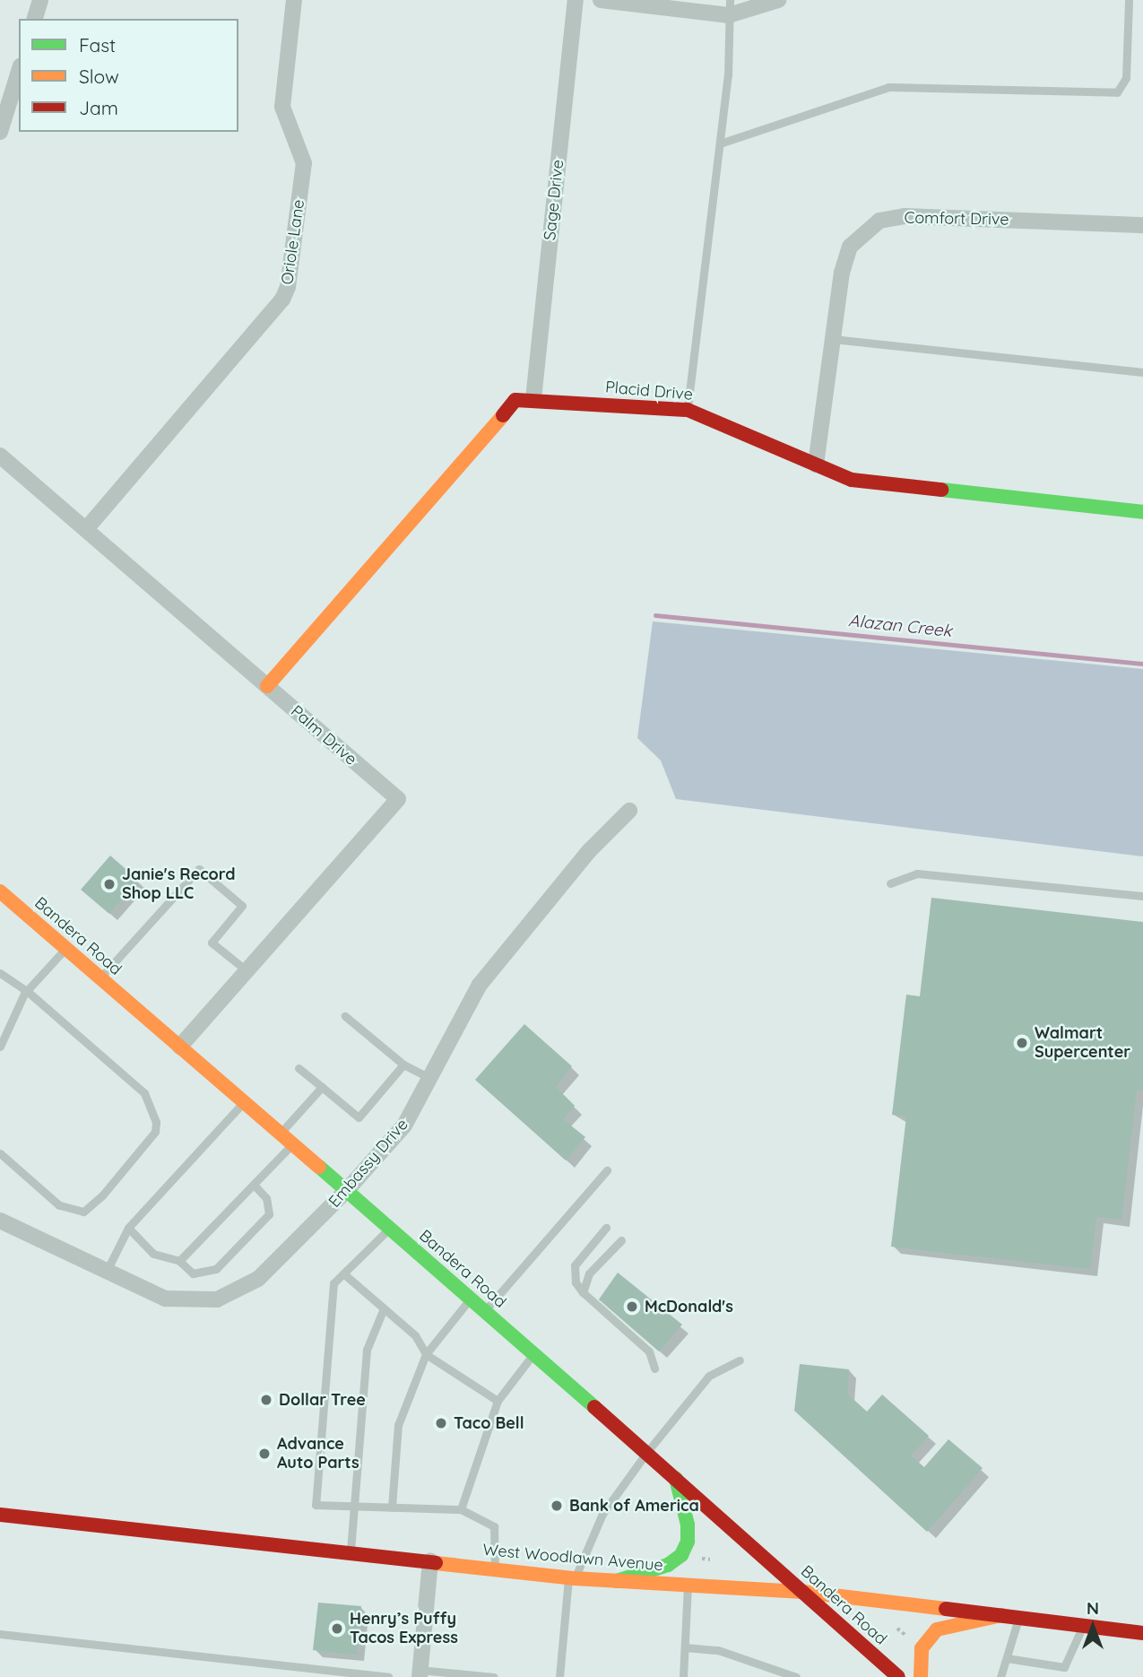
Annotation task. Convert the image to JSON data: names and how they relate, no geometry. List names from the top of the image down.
{
  "streets": {
    "street": [
      "Sage Drive",
      "Comfort Drive",
      "Oriole Lane",
      "Placid Drive",
      "Palm Drive",
      "Bandera Road",
      "Embassy Drive",
      "West Woodlawn Avenue"
    ]
  },
  "crossings": [
    ["Sage Drive", "Placid Drive"],
    ["Comfort Drive", "Placid Drive"],
    ["Oriole Lane", "Palm Drive"],
    ["Placid Drive", "Palm Drive"],
    ["Palm Drive", "Bandera Road"],
    ["Bandera Road", "Embassy Drive"],
    ["Bandera Road", "West Woodlawn Avenue"]
  ],
  "water": ["Alazan Creek"],
  "places": [
    "Janie's Record Shop LLC",
    "Walmart Supercenter",
    "McDonald's",
    "Dollar Tree",
    "Taco Bell",
    "Advance Auto Parts",
    "Bank of America",
    "Henry’s Puffy Tacos Express"
  ],
  "legend": ["Fast", "Slow", "Jam"],
  "north": "top"
}
